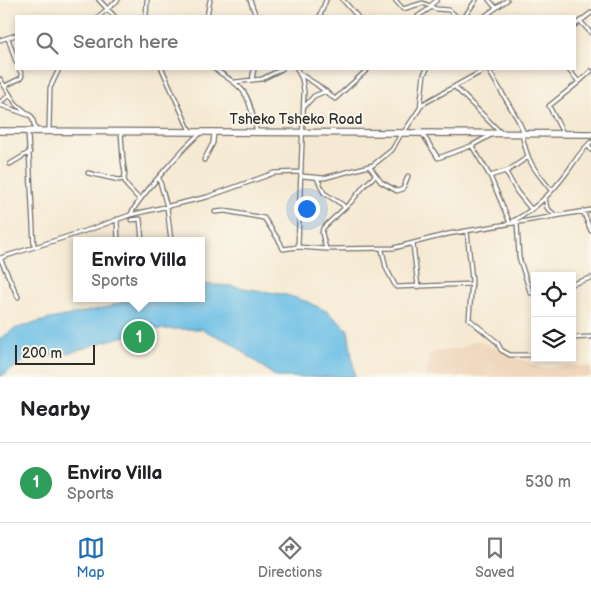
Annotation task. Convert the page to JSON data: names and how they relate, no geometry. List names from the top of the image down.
{
  "streets": {
    "highway": ["Tsheko Tsheko Road"]
  },
  "scale_bar": "200 m",
  "page": {
    "search": "Search here",
    "popup": ["Enviro Villa", "Sports"],
    "pins": "1",
    "scale": "200 m",
    "heading": "Nearby",
    "list": [
      {
        "mark": "1",
        "name": "Enviro Villa",
        "note": "Sports",
        "value": "530 m"
      }
    ],
    "nav": ["Map", "Directions", "Saved"]
  }
}
